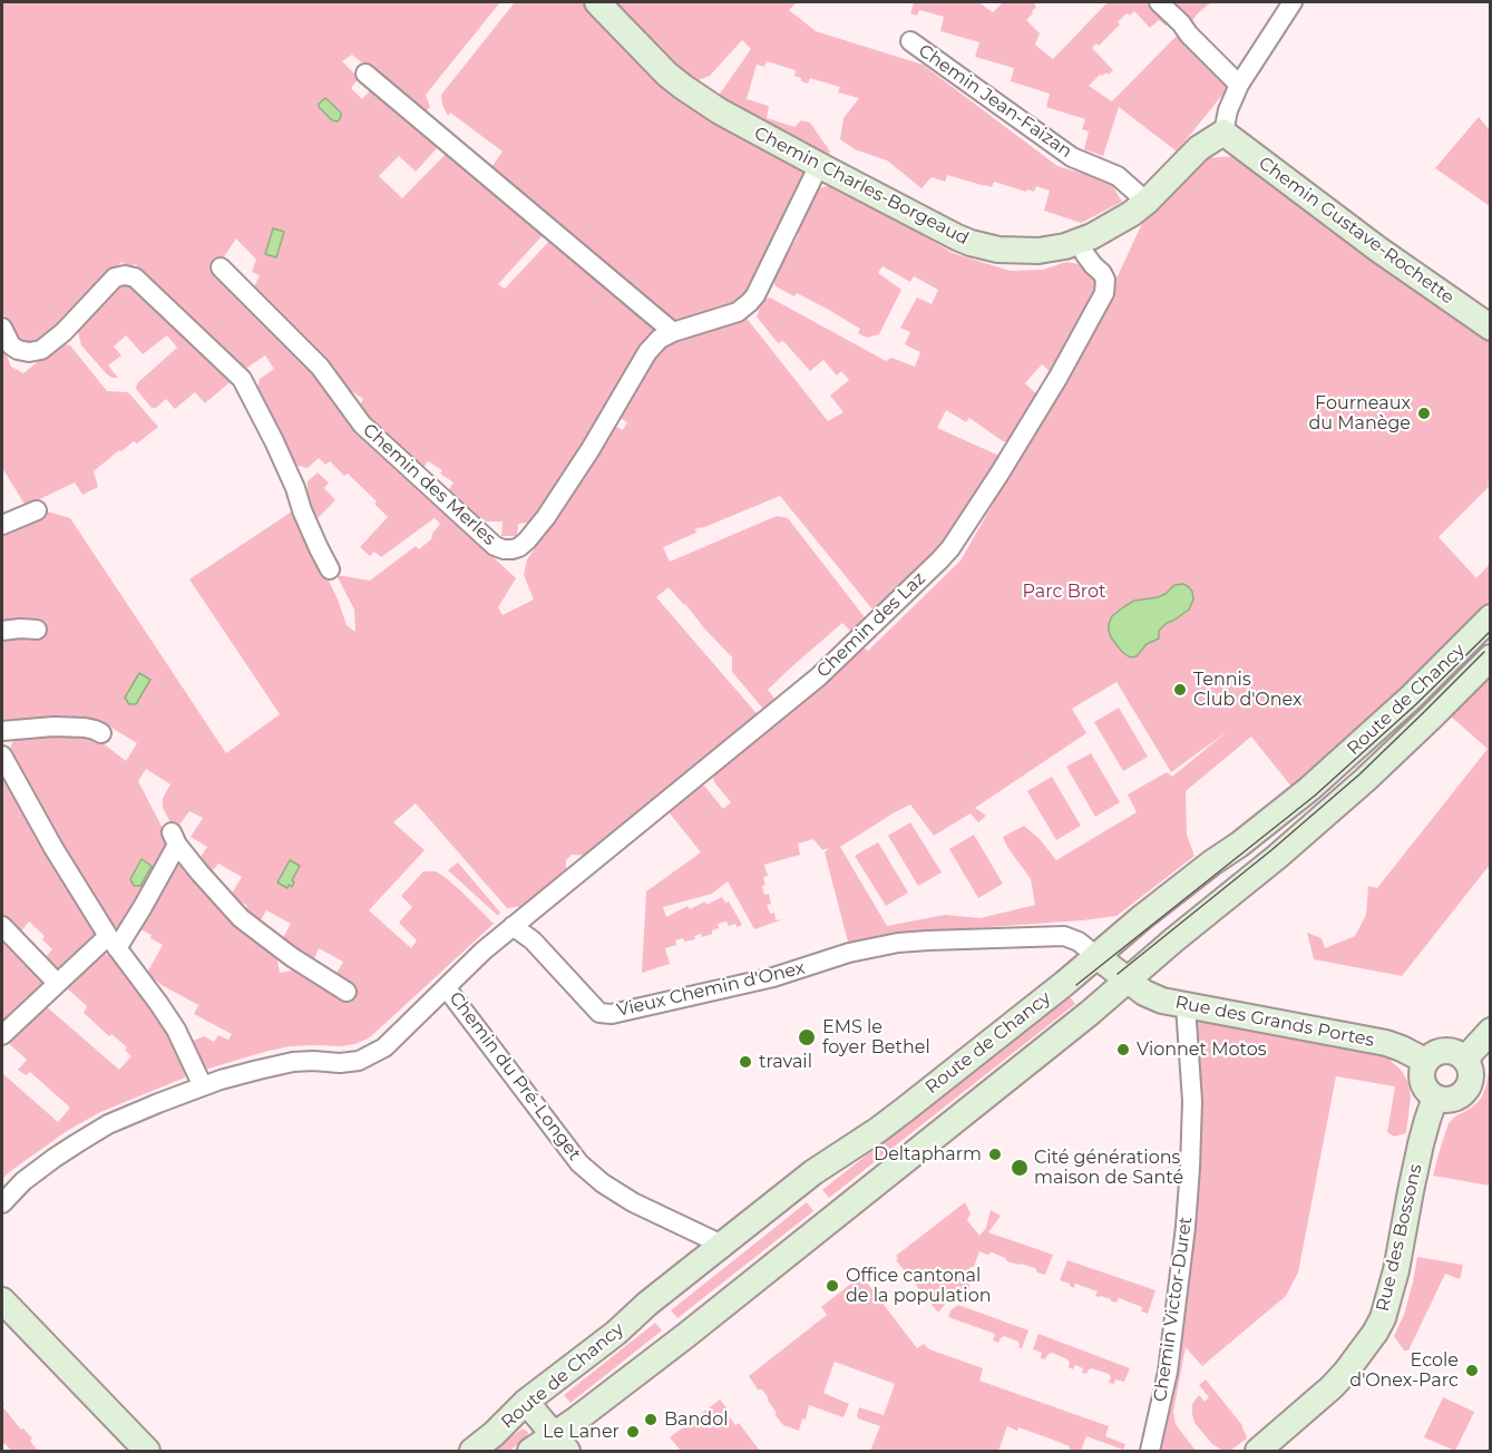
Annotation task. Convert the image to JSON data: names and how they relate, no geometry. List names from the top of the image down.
{
  "streets": {
    "main road": [
      "Chemin Charles-Borgeaud",
      "Chemin Gustave-Rochette",
      "Route de Chancy",
      "Rue des Grands Portes",
      "Rue des Bossons"
    ],
    "street": [
      "Chemin Jean-Faizan",
      "Chemin des Merles",
      "Chemin des Laz",
      "Vieux Chemin d'Onex",
      "Chemin du Pré-Longet",
      "Chemin Victor-Duret"
    ]
  },
  "crossings": [
    ["Chemin Jean-Faizan", "Chemin Charles-Borgeaud"],
    ["Chemin Charles-Borgeaud", "Chemin Gustave-Rochette"],
    ["Chemin Charles-Borgeaud", "Chemin des Merles"],
    ["Chemin Charles-Borgeaud", "Chemin des Laz"],
    ["Chemin des Laz", "Vieux Chemin d'Onex"],
    ["Route de Chancy", "Vieux Chemin d'Onex"],
    ["Route de Chancy", "Rue des Grands Portes"],
    ["Route de Chancy", "Chemin du Pré-Longet"],
    ["Vieux Chemin d'Onex", "Rue des Grands Portes"],
    ["Rue des Grands Portes", "Rue des Bossons"],
    ["Rue des Grands Portes", "Chemin Victor-Duret"]
  ],
  "parks": ["Parc Brot"],
  "places": [
    "Fourneaux du Manège",
    "Tennis Club d'Onex",
    "EMS le foyer Bethel",
    "Vionnet Motos",
    "travail",
    "Deltapharm",
    "Cité générations maison de Santé",
    "Office cantonal de la population",
    "Ecole d'Onex-Parc",
    "Bandol",
    "Le Laner"
  ]
}
